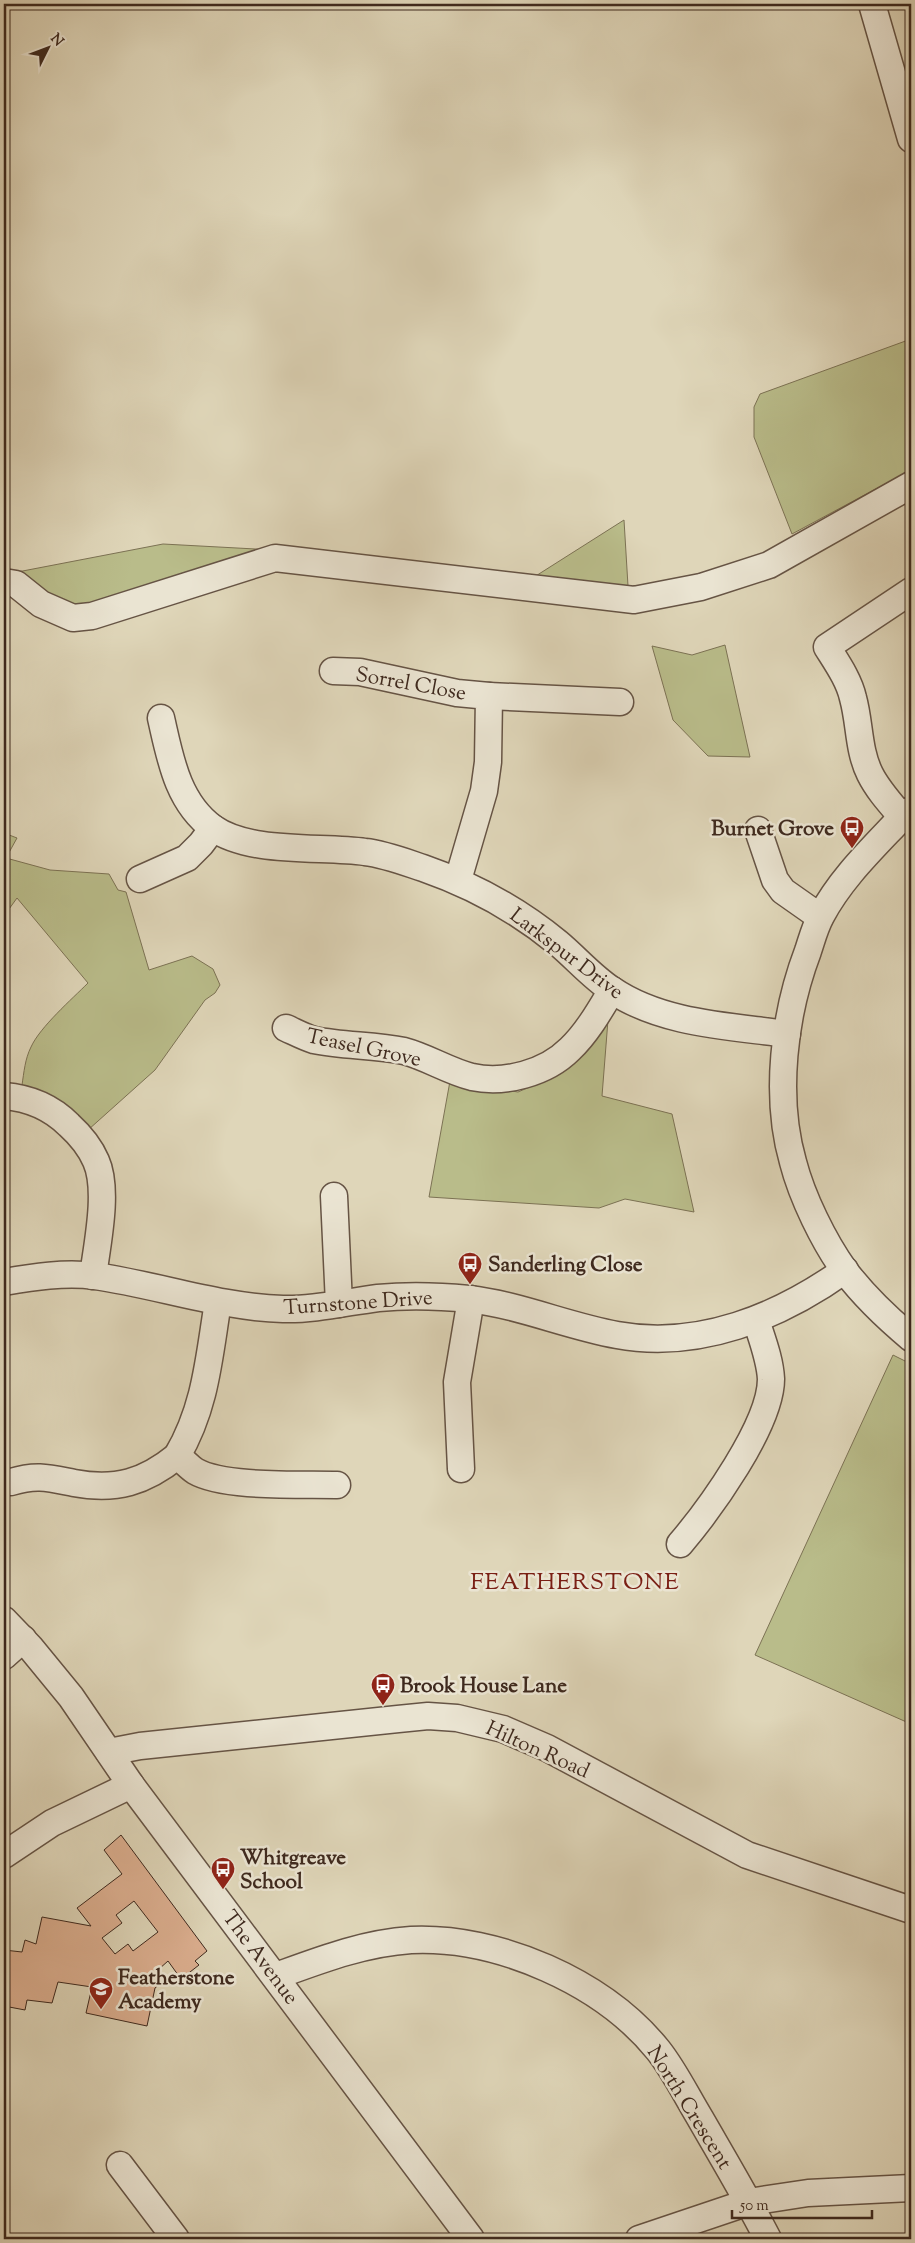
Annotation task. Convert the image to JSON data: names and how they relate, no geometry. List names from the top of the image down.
{
  "streets": {
    "street": [
      "Sorrel Close",
      "Larkspur Drive",
      "Teasel Grove",
      "Turnstone Drive",
      "Hilton Road",
      "The Avenue",
      "North Crescent"
    ]
  },
  "crossings": [
    ["Sorrel Close", "Larkspur Drive"],
    ["Larkspur Drive", "Teasel Grove"],
    ["Hilton Road", "The Avenue"],
    ["The Avenue", "North Crescent"]
  ],
  "districts": ["FEATHERSTONE"],
  "places": {
    "bus stop": [
      "Burnet Grove",
      "Sanderling Close",
      "Brook House Lane",
      "Whitgreave School"
    ],
    "school or university": ["Featherstone Academy"]
  },
  "scale_bar": "50 m",
  "north": "top right"
}
